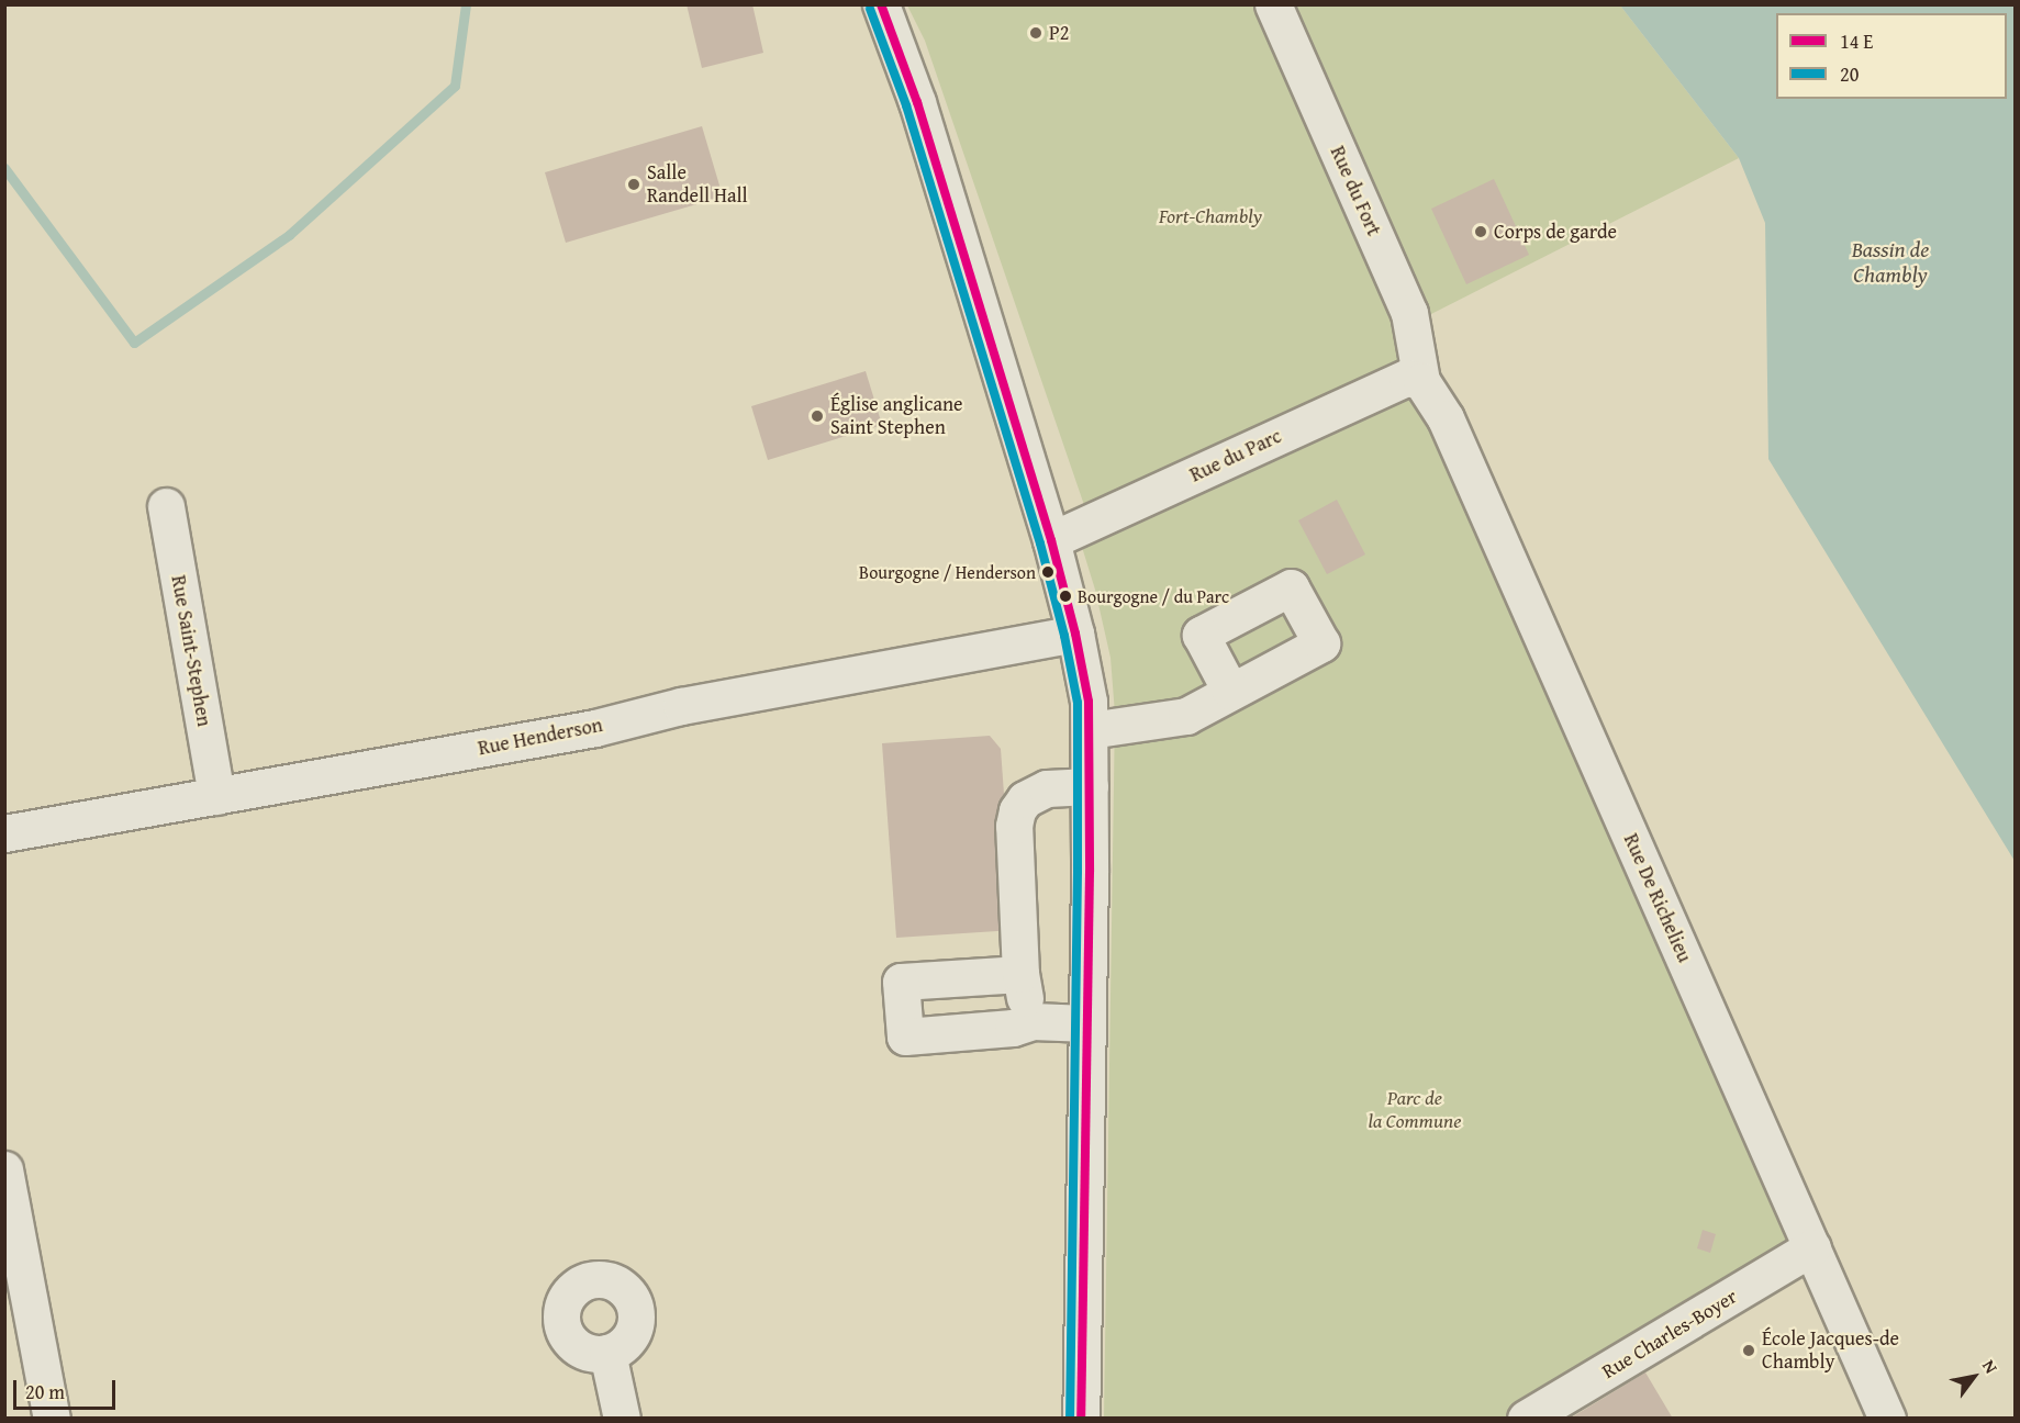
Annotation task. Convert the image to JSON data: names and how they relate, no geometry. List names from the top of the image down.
{
  "streets": {
    "street": [
      "Rue du Fort",
      "Rue du Parc",
      "Rue Saint-Stephen",
      "Rue Henderson",
      "Rue De Richelieu",
      "Rue Charles-Boyer"
    ]
  },
  "crossings": [
    ["Rue du Fort", "Rue du Parc"],
    ["Rue du Fort", "Rue De Richelieu"],
    ["Rue du Parc", "Rue De Richelieu"],
    ["Rue Saint-Stephen", "Rue Henderson"],
    ["Rue De Richelieu", "Rue Charles-Boyer"]
  ],
  "water": ["Bassin de Chambly"],
  "parks": ["Fort-Chambly", "Parc de la Commune"],
  "places": [
    "P2",
    "Salle Randell Hall",
    "Corps de garde",
    "Église anglicane Saint Stephen",
    "Bourgogne / Henderson",
    "Bourgogne / du Parc",
    "École Jacques-de Chambly"
  ],
  "lines": ["transit line 20"],
  "legend": ["14 E", "20"],
  "scale_bar": "20 m",
  "north": "top right"
}
